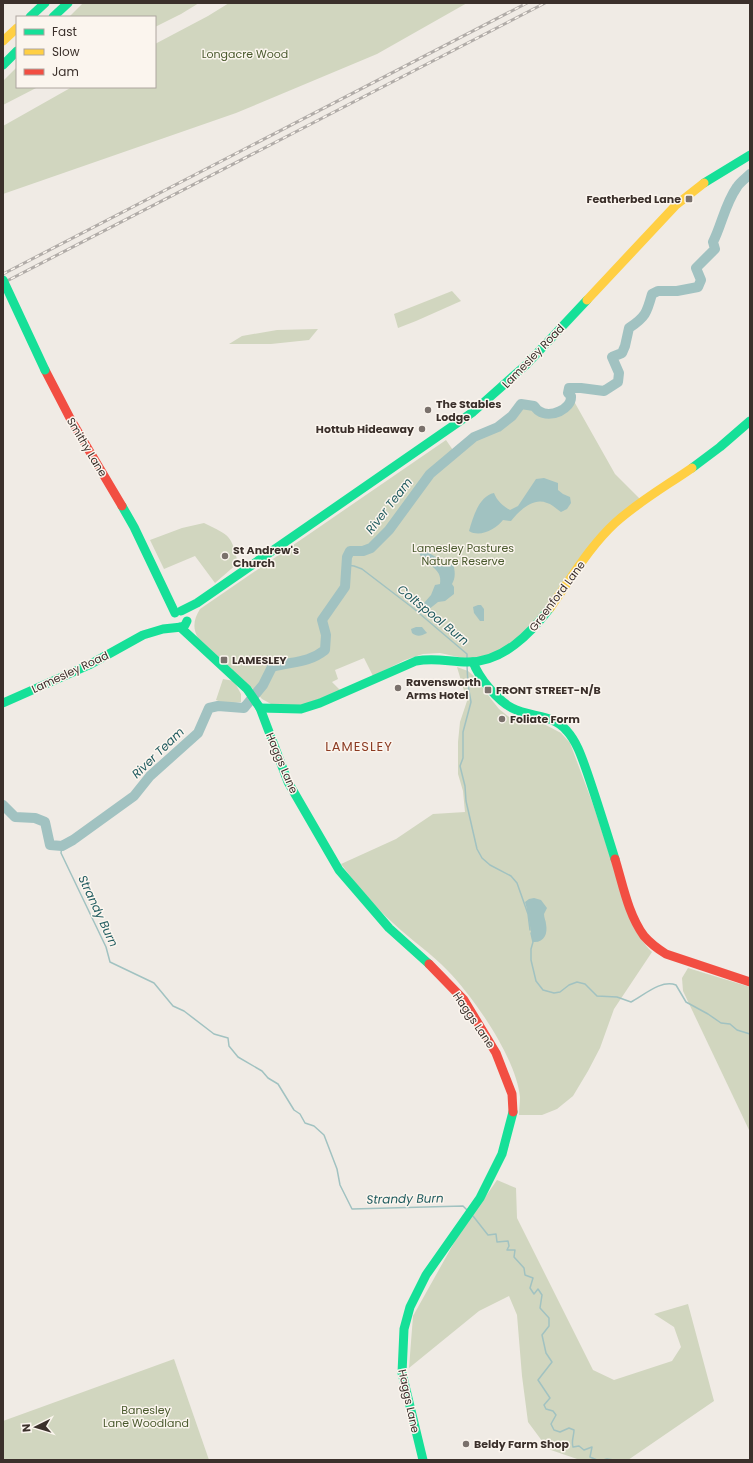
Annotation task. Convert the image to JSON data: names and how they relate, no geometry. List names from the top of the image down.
{
  "streets": {
    "main road": [
      "Lamesley Road",
      "Smithy Lane",
      "Greenford Lane",
      "Haggs Lane"
    ]
  },
  "crossings": [
    ["Lamesley Road", "Smithy Lane"],
    ["Lamesley Road", "Haggs Lane"],
    ["Smithy Lane", "Haggs Lane"],
    ["Greenford Lane", "Haggs Lane"]
  ],
  "districts": ["LAMESLEY"],
  "water": ["River Team", "Coltspool Burn", "Strandy Burn"],
  "parks": ["Longacre Wood", "Lamesley Pastures Nature Reserve", "Banesley Lane Woodland"],
  "places": {
    "transit": ["Featherbed Lane", "LAMESLEY", "FRONT STREET-N/B"],
    "other": [
      "The Stables Lodge",
      "Hottub Hideaway",
      "St Andrew's Church",
      "Ravensworth Arms Hotel",
      "Foliate Form",
      "Beldy Farm Shop"
    ]
  },
  "legend": ["Fast", "Slow", "Jam"],
  "north": "left"
}
